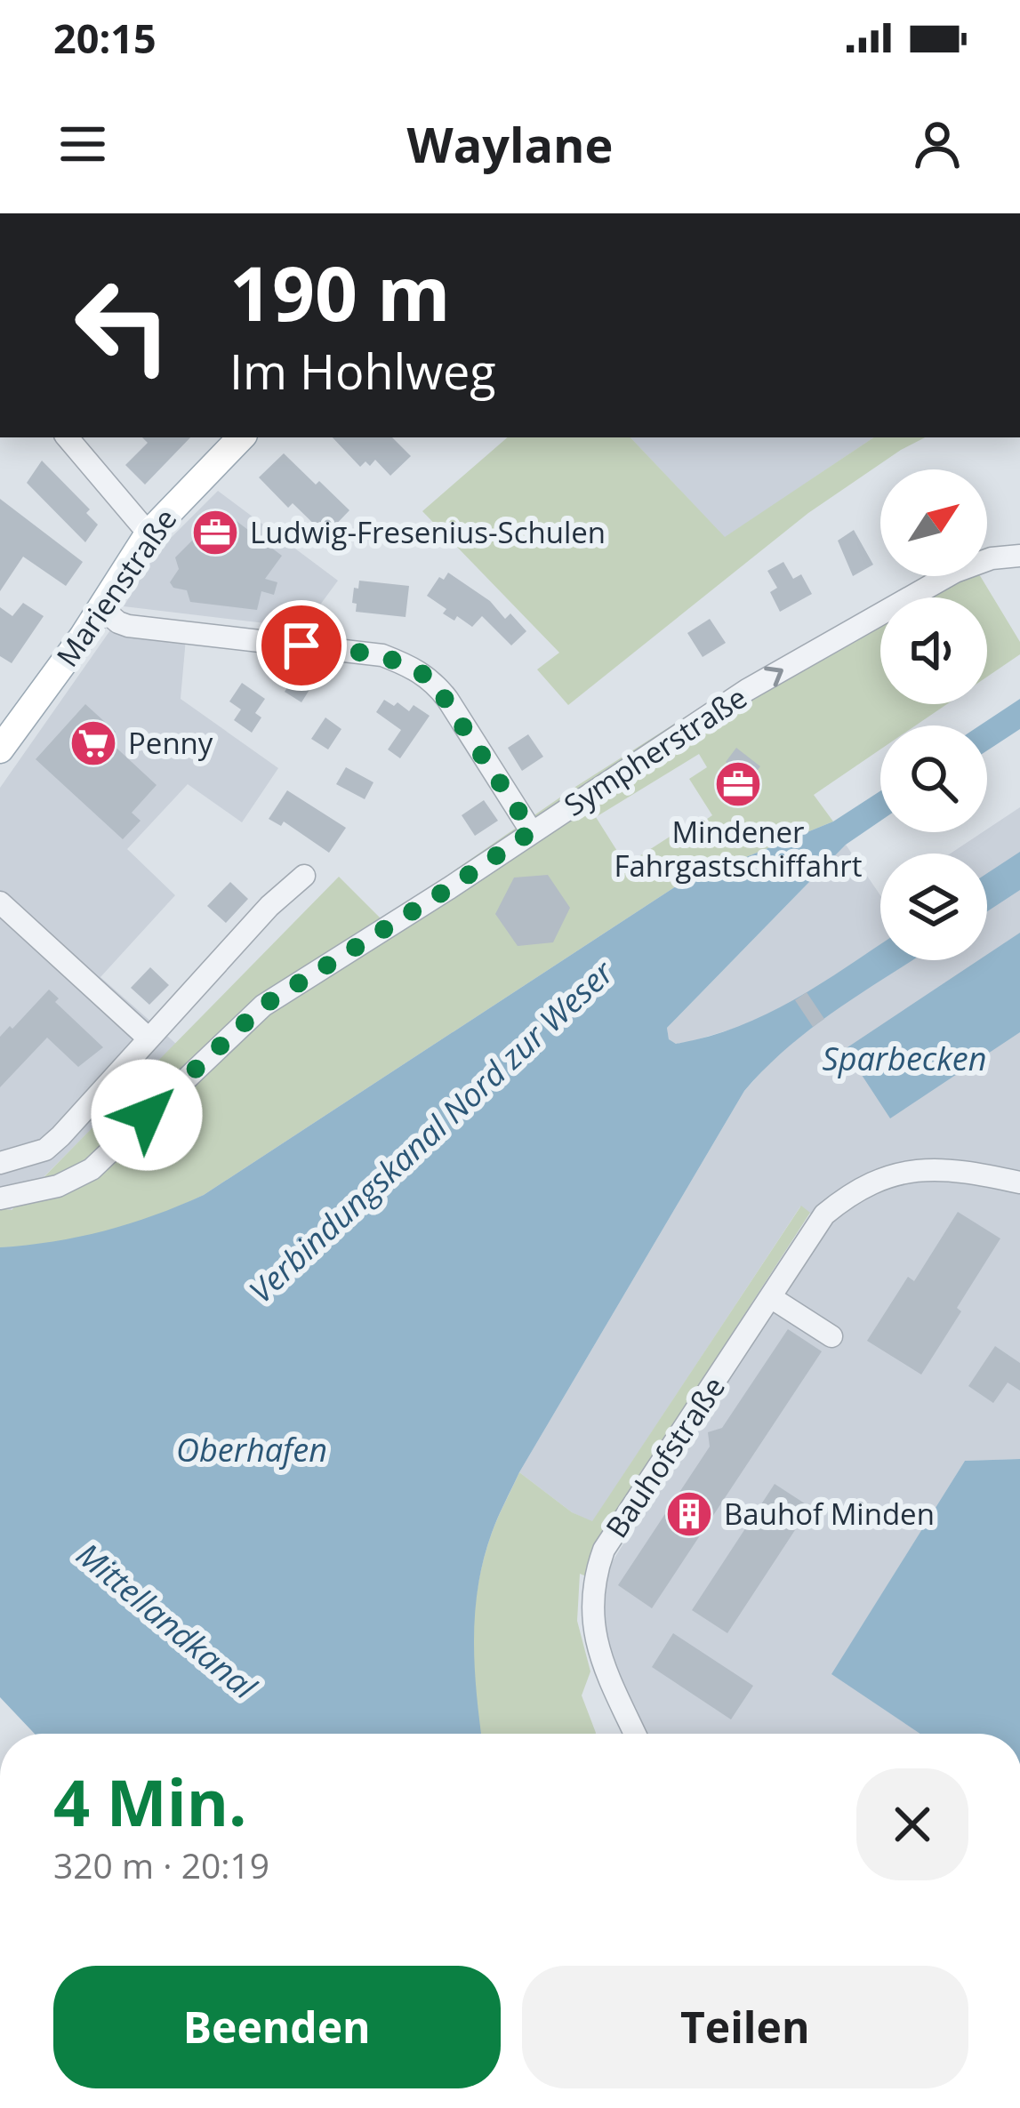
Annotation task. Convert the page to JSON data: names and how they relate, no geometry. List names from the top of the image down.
{
  "streets": {
    "main road": ["Marienstraße"],
    "street": ["Sympherstraße", "Bauhofstraße"]
  },
  "one_way": ["Sympherstraße"],
  "water": [
    "Sparbecken",
    "Verbindungskanal Nord zur Weser",
    "Oberhafen",
    "Mittellandkanal"
  ],
  "places": {
    "office": ["Ludwig-Fresenius-Schulen", "Mindener Fahrgastschiffahrt"],
    "supermarket": ["Penny"],
    "building": ["Bauhof Minden"]
  },
  "north": "top right",
  "page": {
    "status": "20:15",
    "header": "Waylane",
    "turn": ["190 m", "Im Hohlweg"],
    "heading": ["4 Min.", "320 m · 20:19"],
    "buttons": ["Beenden", "Teilen"]
  }
}
